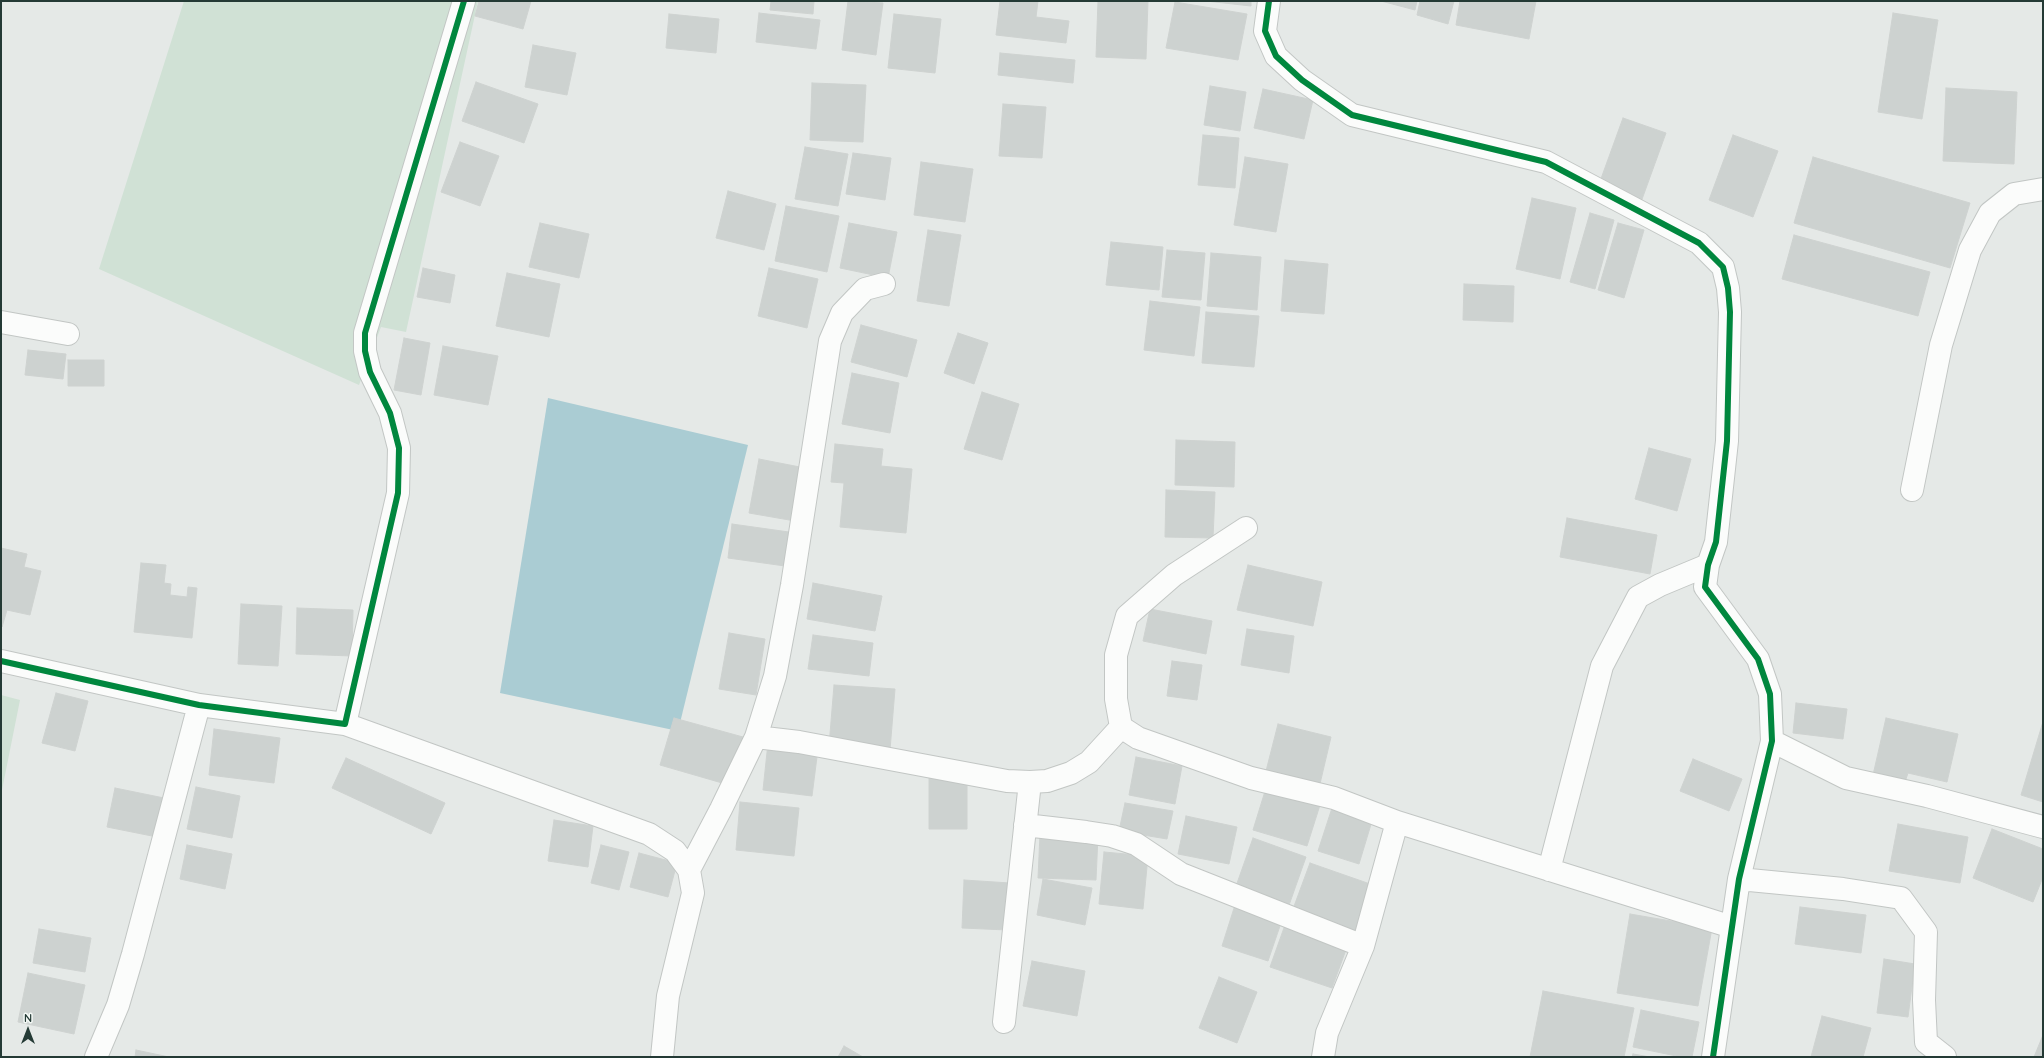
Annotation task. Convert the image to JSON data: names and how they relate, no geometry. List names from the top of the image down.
{
  "north": "top"
}
